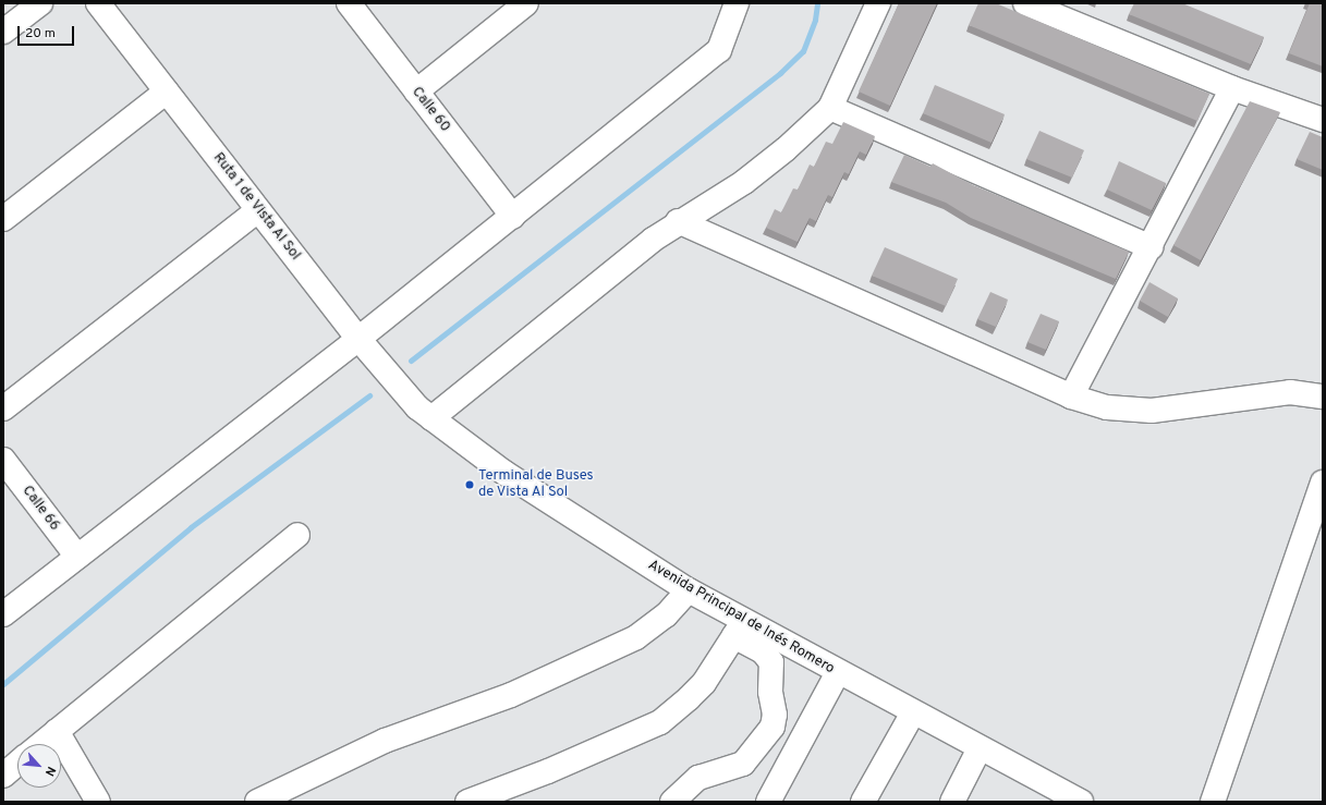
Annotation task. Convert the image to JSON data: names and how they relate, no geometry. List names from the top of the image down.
{
  "streets": {
    "street": [
      "Calle 60",
      "Ruta 1 de Vista Al Sol",
      "Calle 66",
      "Avenida Principal de Inés Romero"
    ]
  },
  "crossings": [
    ["Ruta 1 de Vista Al Sol", "Avenida Principal de Inés Romero"]
  ],
  "places": ["Terminal de Buses de Vista Al Sol"],
  "scale_bar": "20 m",
  "north": "bottom right"
}
